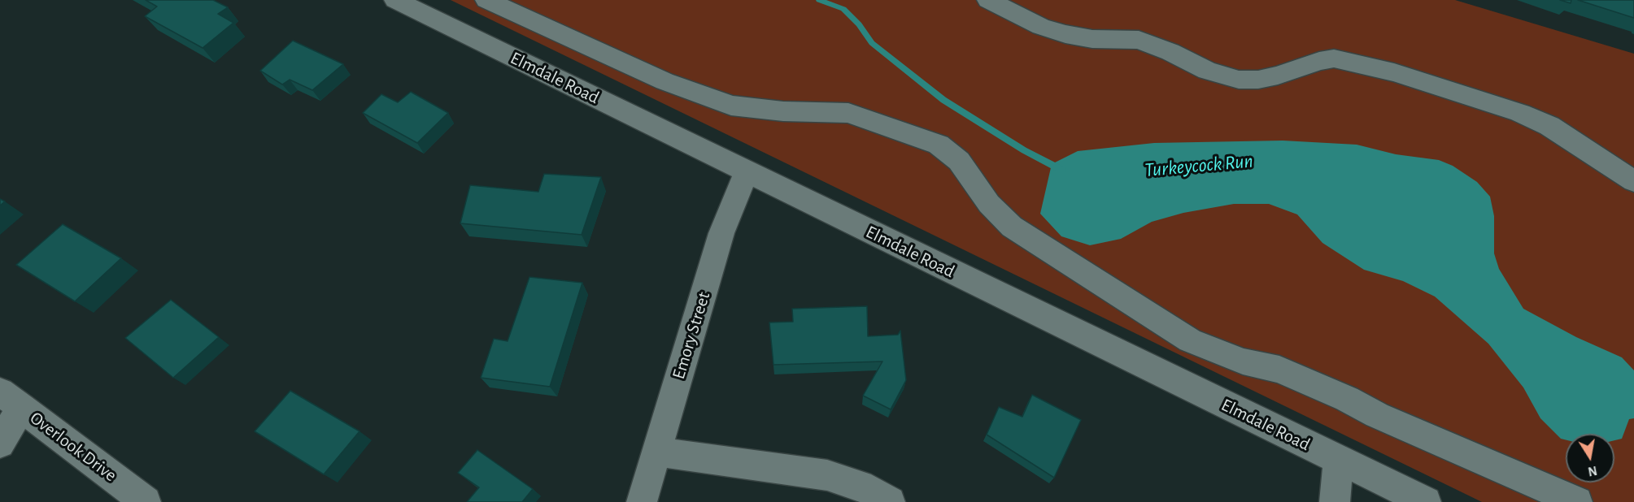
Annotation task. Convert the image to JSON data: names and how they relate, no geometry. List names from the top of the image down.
{
  "streets": {
    "street": ["Elmdale Road", "Emory Street", "Overlook Drive"]
  },
  "crossings": [
    ["Elmdale Road", "Emory Street"]
  ],
  "water": ["Turkeycock Run"],
  "north": "bottom"
}
